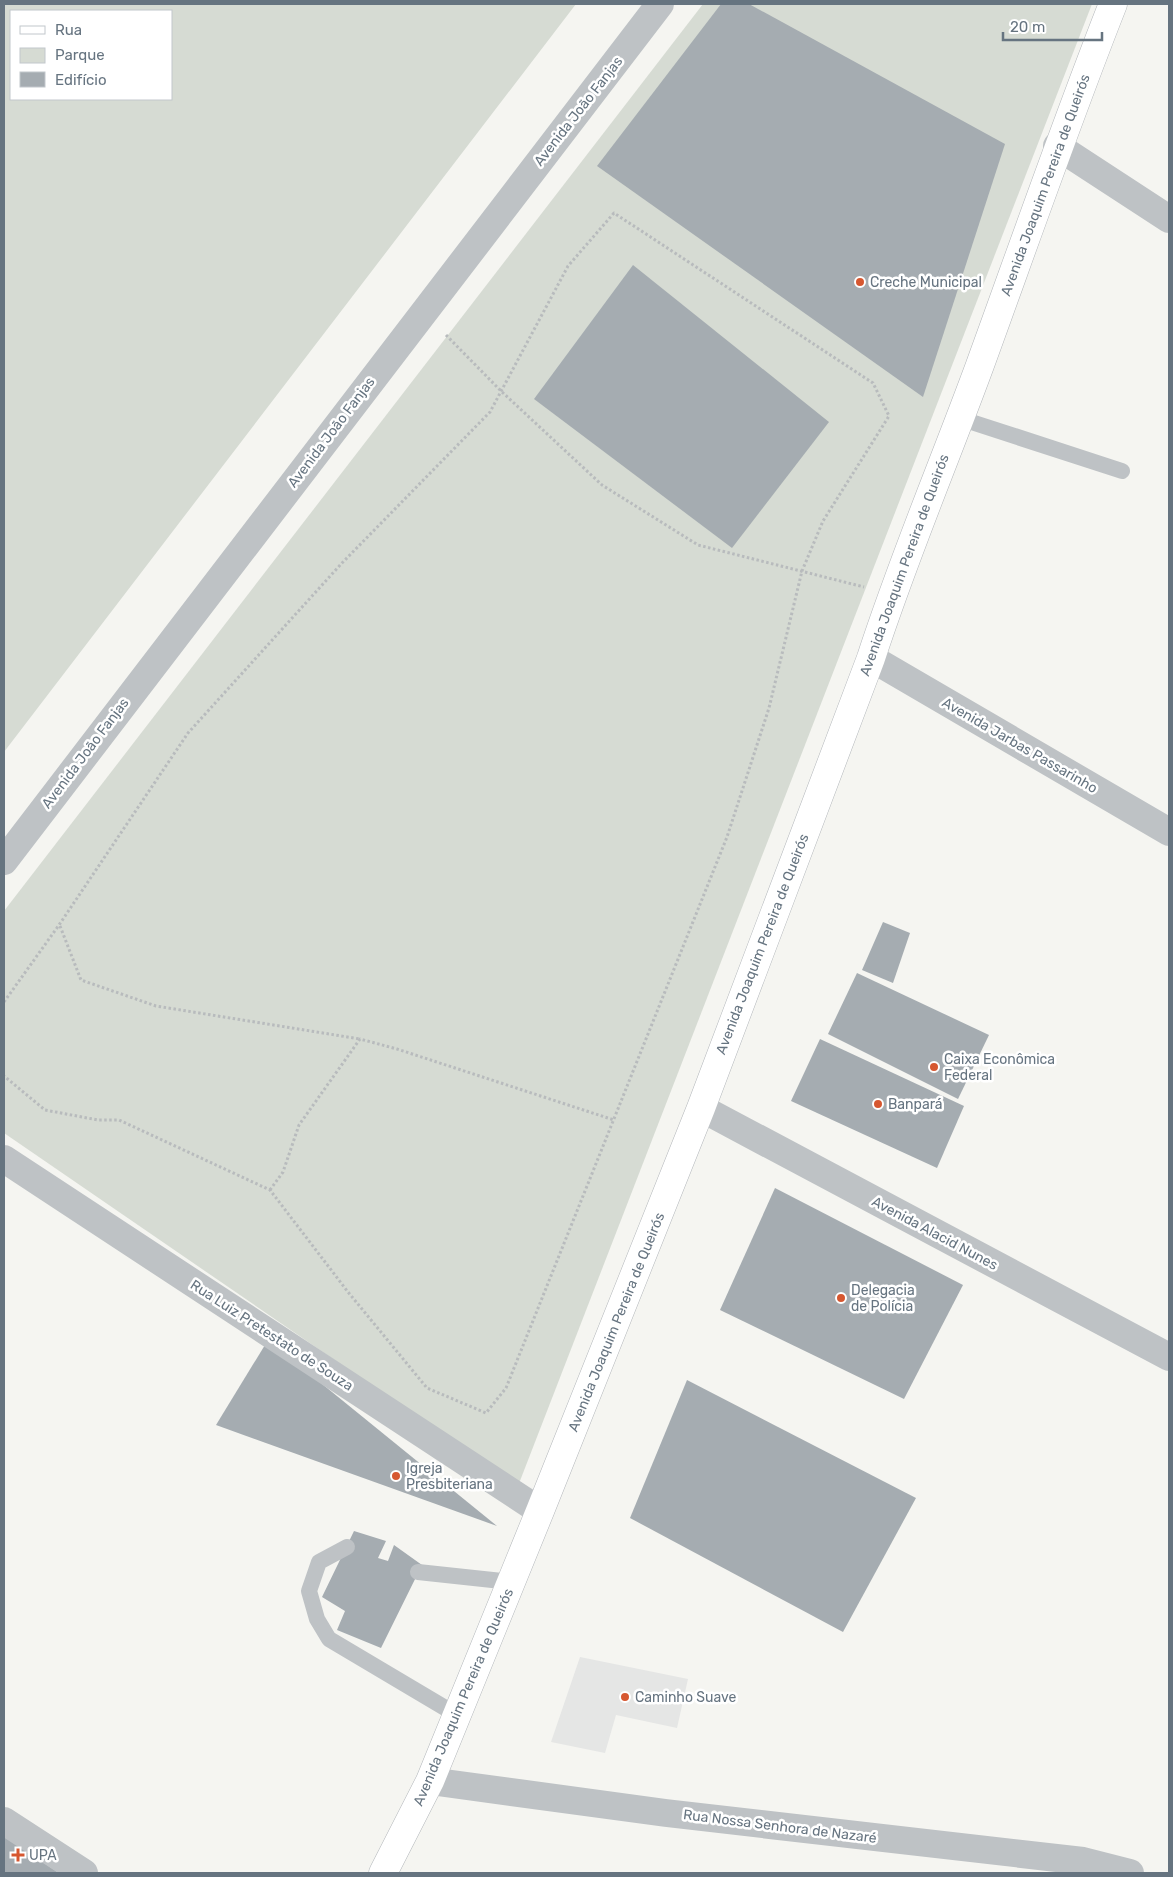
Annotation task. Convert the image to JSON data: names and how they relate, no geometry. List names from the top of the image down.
{
  "streets": {
    "main road": ["Avenida Joaquim Pereira de Queirós"],
    "street": [
      "Avenida João Fanjas",
      "Avenida Jarbas Passarinho",
      "Avenida Alacid Nunes",
      "Rua Luiz Pretestato de Souza",
      "Rua Nossa Senhora de Nazaré"
    ]
  },
  "crossings": [
    ["Avenida Joaquim Pereira de Queirós", "Avenida Jarbas Passarinho"],
    ["Avenida Joaquim Pereira de Queirós", "Avenida Alacid Nunes"],
    ["Avenida Joaquim Pereira de Queirós", "Rua Luiz Pretestato de Souza"],
    ["Avenida Joaquim Pereira de Queirós", "Rua Nossa Senhora de Nazaré"]
  ],
  "places": {
    "other": [
      "Creche Municipal",
      "Caixa Econômica Federal",
      "Banpará",
      "Delegacia de Polícia",
      "Igreja Presbiteriana",
      "Caminho Suave"
    ],
    "health": ["UPA"]
  },
  "legend": ["Rua", "Parque", "Edifício"],
  "scale_bar": "20 m"
}
